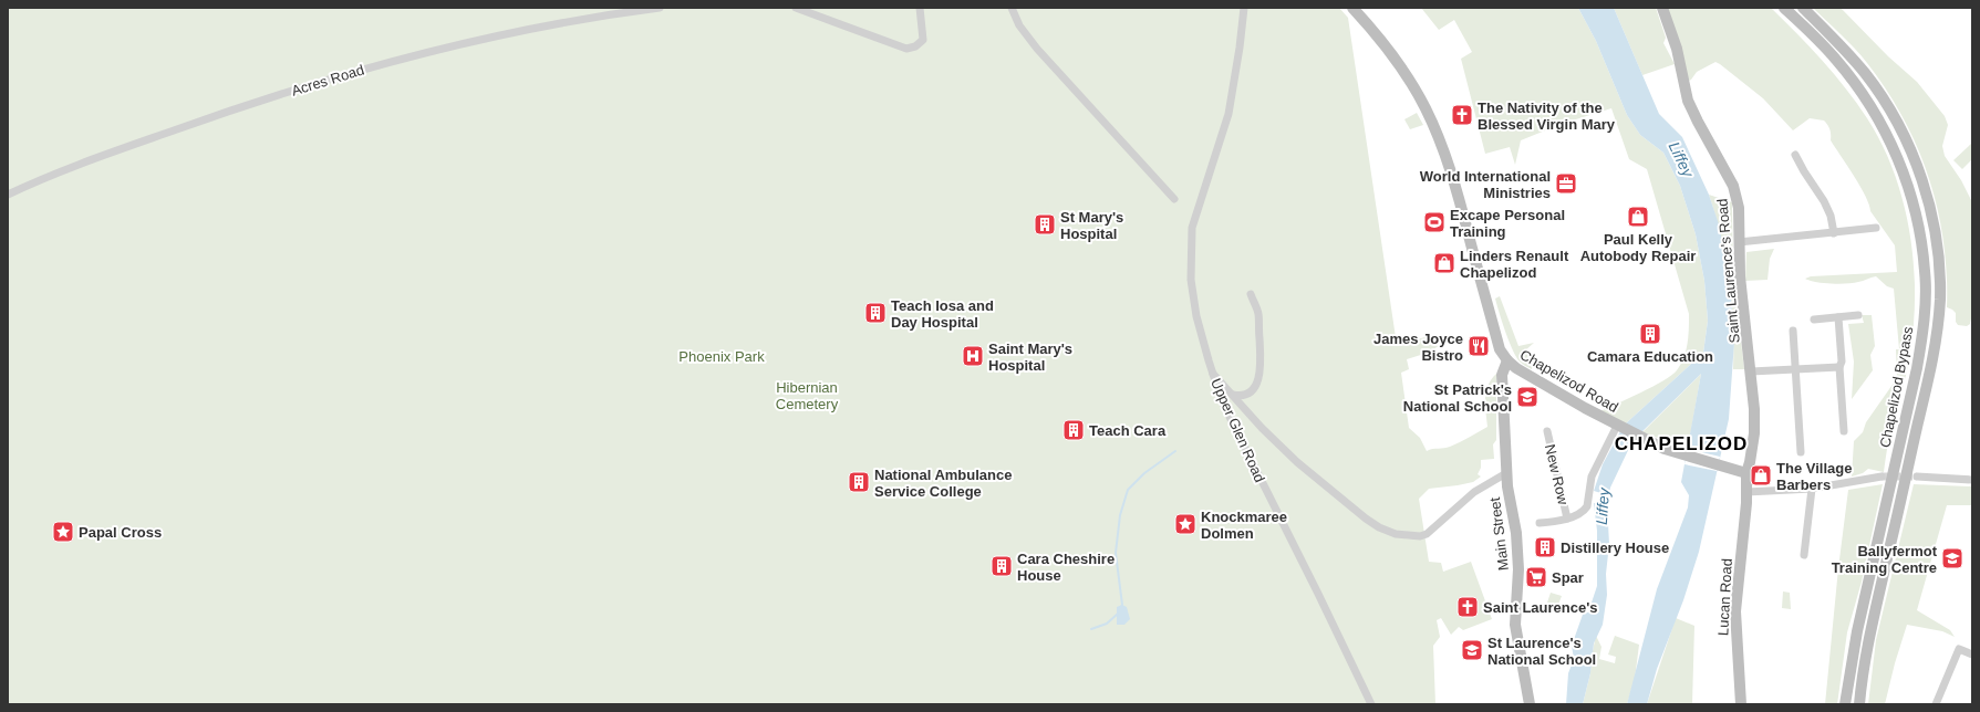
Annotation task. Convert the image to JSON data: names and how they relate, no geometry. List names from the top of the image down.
{
  "streets": {
    "main road": [
      "Saint Laurence's Road",
      "Chapelizod Road",
      "Chapelizod Bypass",
      "Main Street",
      "Lucan Road"
    ],
    "street": ["Acres Road", "Upper Glen Road", "New Row"]
  },
  "crossings": [
    ["Saint Laurence's Road", "Chapelizod Road"],
    ["Saint Laurence's Road", "Lucan Road"],
    ["Chapelizod Road", "Main Street"]
  ],
  "districts": ["CHAPELIZOD"],
  "water": ["Liffey"],
  "parks": ["Phoenix Park", "Hibernian Cemetery"],
  "places": {
    "church": ["The Nativity of the Blessed Virgin Mary", "Saint Laurence's"],
    "office": ["World International Ministries"],
    "shop": ["Paul Kelly Autobody Repair", "Linders Renault Chapelizod", "The Village Barbers"],
    "sports": ["Excape Personal Training"],
    "building": [
      "St Mary's Hospital",
      "Teach Iosa and Day Hospital",
      "Camara Education",
      "Teach Cara",
      "National Ambulance Service College",
      "Distillery House",
      "Cara Cheshire House"
    ],
    "restaurant": ["James Joyce Bistro"],
    "hospital": ["Saint Mary's Hospital"],
    "school or university": ["St Patrick's National School", "Ballyfermot Training Centre", "St Laurence's National School"],
    "place": ["Knockmaree Dolmen", "Papal Cross"],
    "supermarket": ["Spar"]
  }
}
